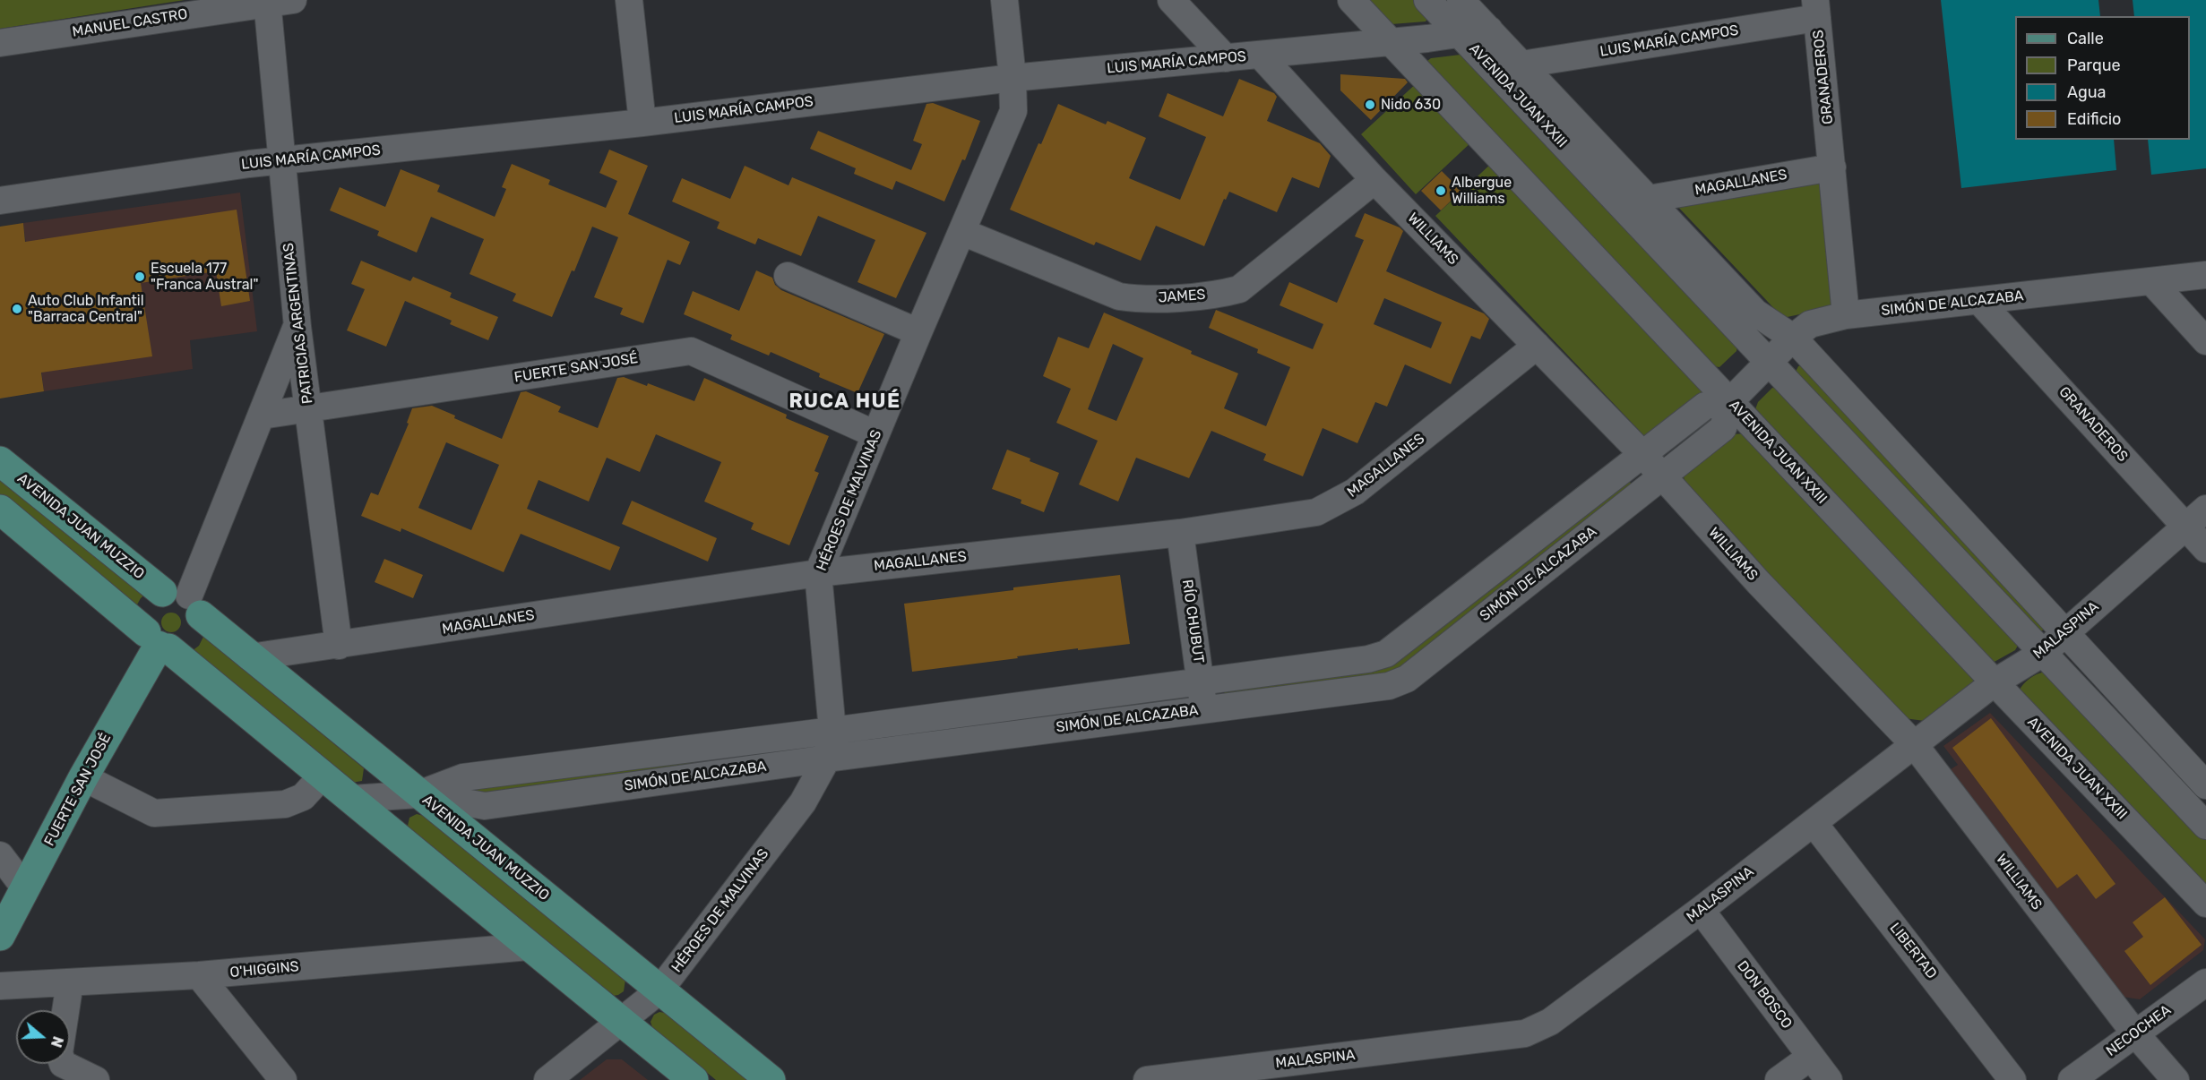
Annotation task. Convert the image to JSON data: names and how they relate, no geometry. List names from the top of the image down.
{
  "streets": {
    "main road": ["FUERTE SAN JOSÉ", "AVENIDA JUAN MUZZIO"],
    "street": [
      "MANUEL CASTRO",
      "LUIS MARÍA CAMPOS",
      "GRANADEROS",
      "AVENIDA JUAN XXIII",
      "MAGALLANES",
      "WILLIAMS",
      "JAMES",
      "SIMÓN DE ALCAZABA",
      "PATRICIAS ARGENTINAS",
      "HÉROES DE MALVINAS",
      "RÍO CHUBUT",
      "MALASPINA",
      "LIBERTAD",
      "O'HIGGINS",
      "DON BOSCO",
      "NECOCHEA"
    ]
  },
  "crossings": [
    ["MANUEL CASTRO", "PATRICIAS ARGENTINAS"],
    ["LUIS MARÍA CAMPOS", "GRANADEROS"],
    ["LUIS MARÍA CAMPOS", "AVENIDA JUAN XXIII"],
    ["LUIS MARÍA CAMPOS", "WILLIAMS"],
    ["LUIS MARÍA CAMPOS", "PATRICIAS ARGENTINAS"],
    ["LUIS MARÍA CAMPOS", "HÉROES DE MALVINAS"],
    ["GRANADEROS", "MAGALLANES"],
    ["GRANADEROS", "SIMÓN DE ALCAZABA"],
    ["GRANADEROS", "MALASPINA"],
    ["AVENIDA JUAN XXIII", "MAGALLANES"],
    ["AVENIDA JUAN XXIII", "SIMÓN DE ALCAZABA"],
    ["AVENIDA JUAN XXIII", "MALASPINA"],
    ["MAGALLANES", "WILLIAMS"],
    ["MAGALLANES", "PATRICIAS ARGENTINAS"],
    ["MAGALLANES", "HÉROES DE MALVINAS"],
    ["MAGALLANES", "AVENIDA JUAN MUZZIO"],
    ["MAGALLANES", "RÍO CHUBUT"],
    ["WILLIAMS", "JAMES"],
    ["WILLIAMS", "SIMÓN DE ALCAZABA"],
    ["WILLIAMS", "MALASPINA"],
    ["WILLIAMS", "NECOCHEA"],
    ["JAMES", "HÉROES DE MALVINAS"],
    ["SIMÓN DE ALCAZABA", "HÉROES DE MALVINAS"],
    ["SIMÓN DE ALCAZABA", "AVENIDA JUAN MUZZIO"],
    ["SIMÓN DE ALCAZABA", "RÍO CHUBUT"],
    ["PATRICIAS ARGENTINAS", "FUERTE SAN JOSÉ"],
    ["FUERTE SAN JOSÉ", "HÉROES DE MALVINAS"],
    ["FUERTE SAN JOSÉ", "AVENIDA JUAN MUZZIO"],
    ["HÉROES DE MALVINAS", "AVENIDA JUAN MUZZIO"],
    ["MALASPINA", "LIBERTAD"],
    ["MALASPINA", "DON BOSCO"]
  ],
  "districts": ["RUCA HUÉ"],
  "places": [
    "Nido 630",
    "Albergue Williams",
    "Escuela 177 \"Franca Austral\"",
    "Auto Club Infantil \"Barraca Central\""
  ],
  "legend": [
    "Calle",
    "Parque",
    "Agua",
    "Edificio"
  ],
  "north": "right"
}
